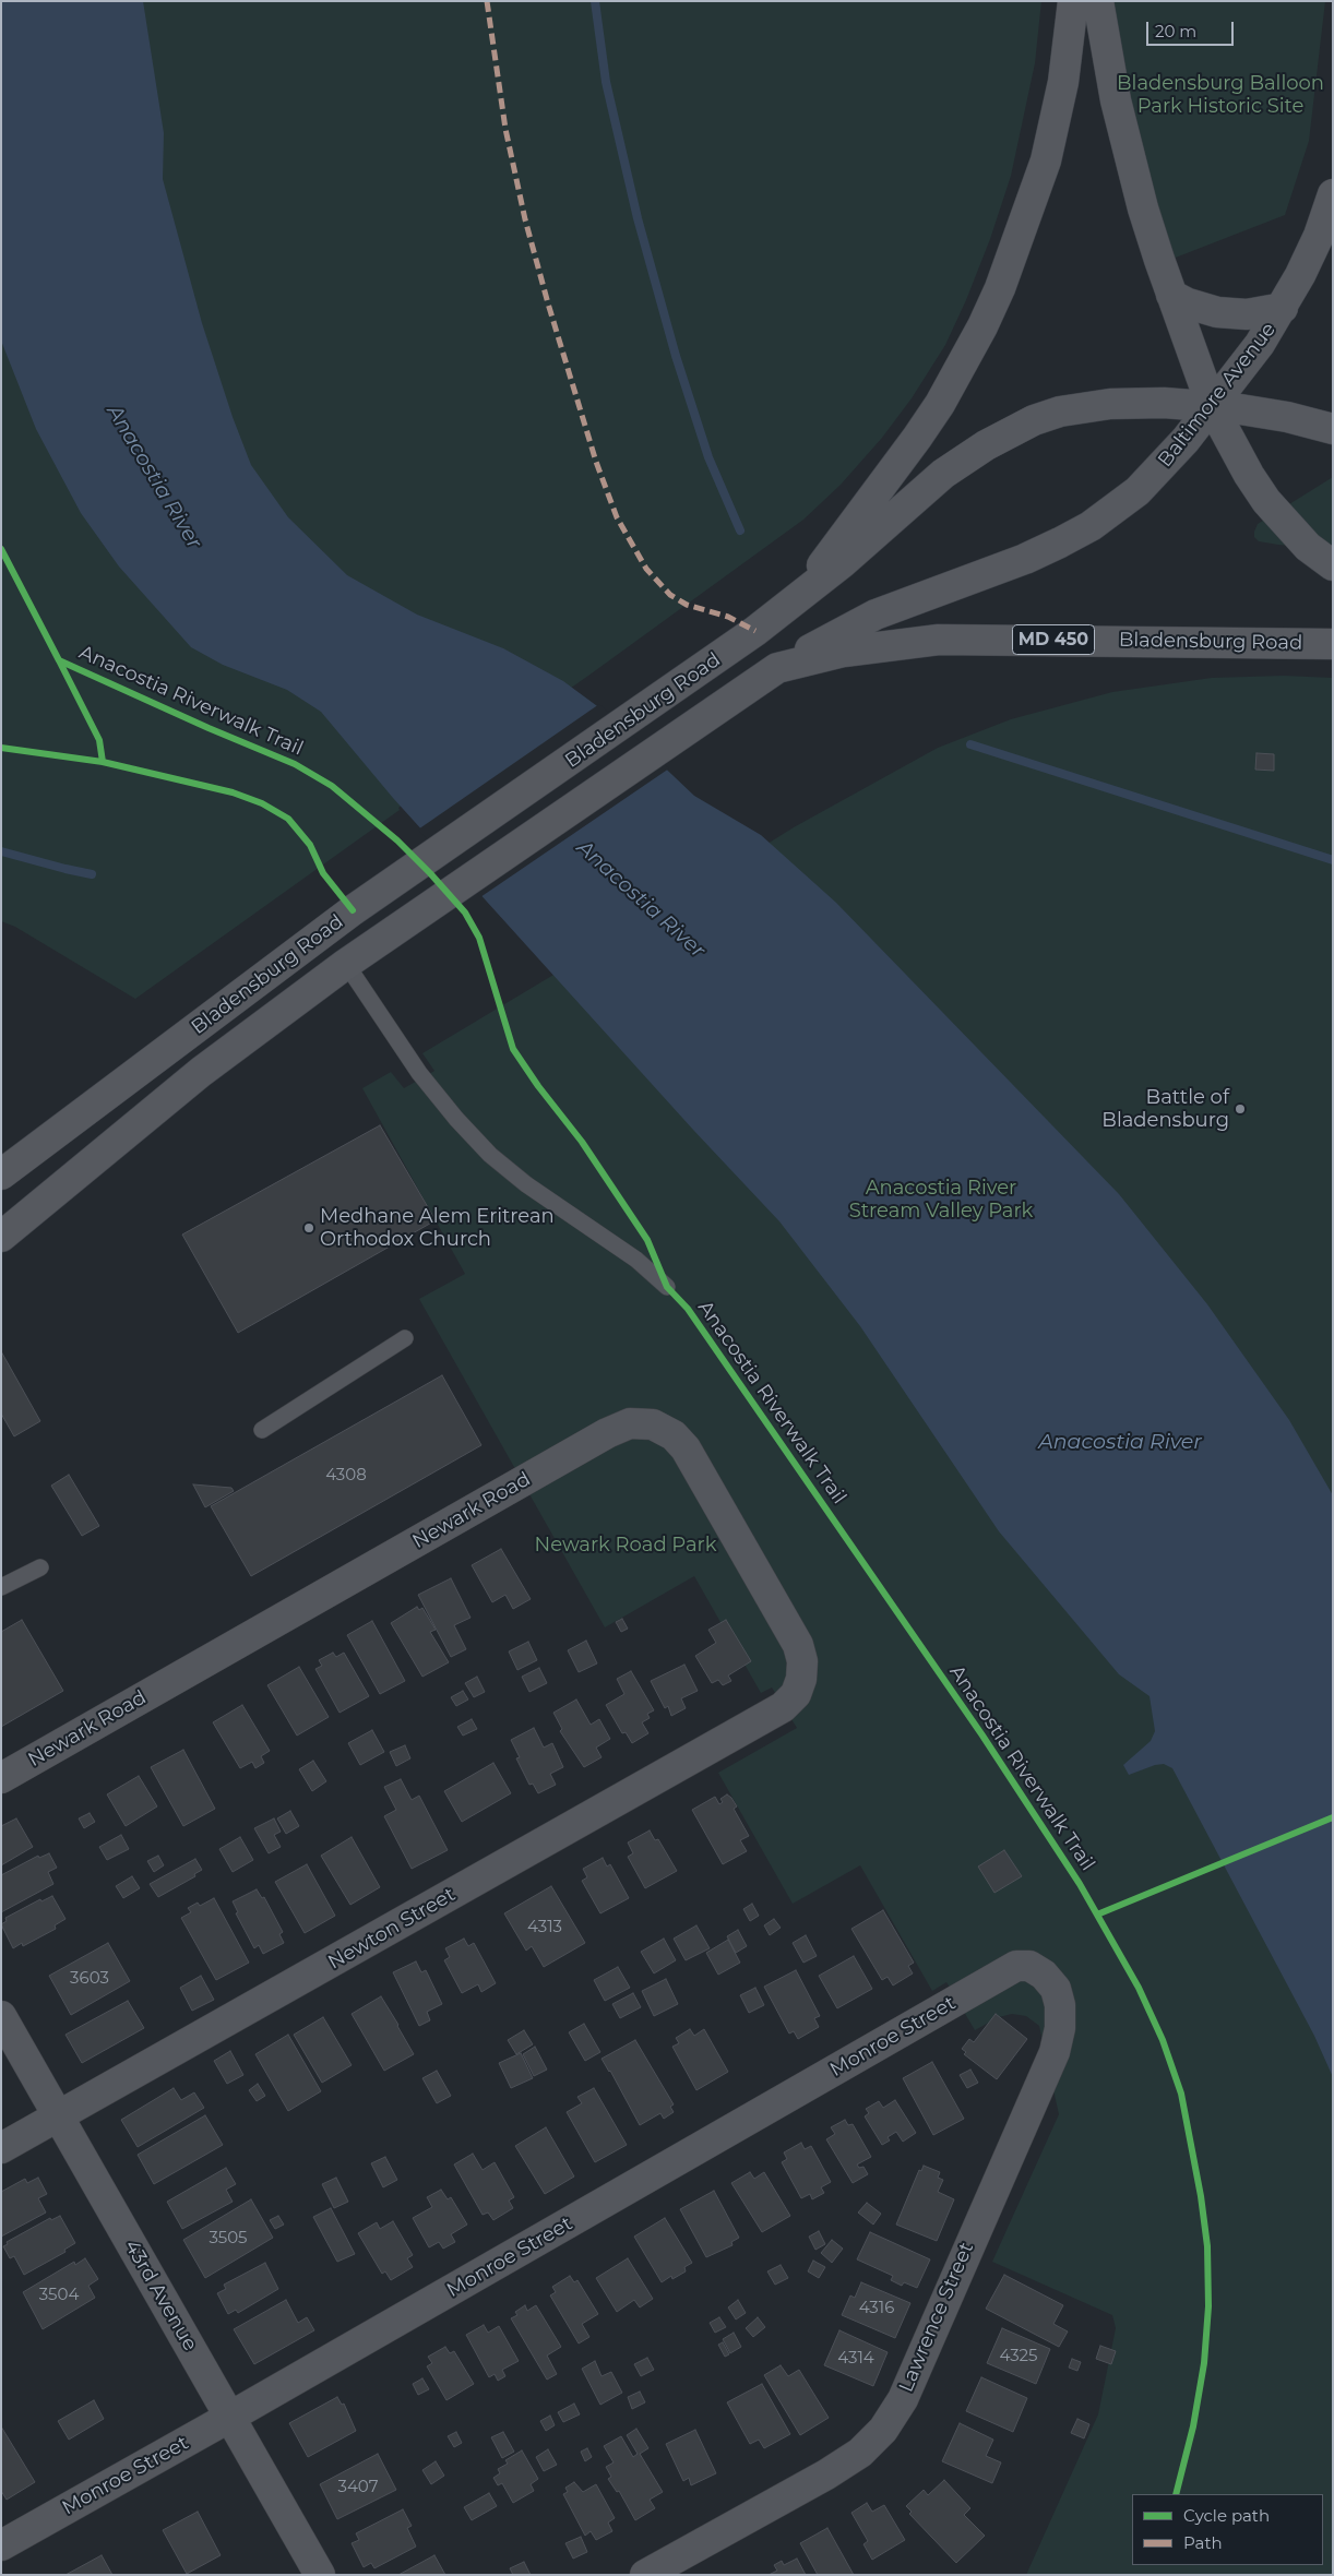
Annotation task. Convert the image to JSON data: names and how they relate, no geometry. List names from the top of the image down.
{
  "streets": {
    "main road": ["Baltimore Avenue", "MD 450", "Bladensburg Road"],
    "street": [
      "Newark Road",
      "Newton Street",
      "Monroe Street",
      "43rd Avenue",
      "Lawrence Street"
    ],
    "cycle path": ["Anacostia Riverwalk Trail"]
  },
  "crossings": [
    ["Baltimore Avenue", "Bladensburg Road"],
    ["Newark Road", "Newton Street"],
    ["Newton Street", "43rd Avenue"],
    ["Monroe Street", "43rd Avenue"],
    ["Monroe Street", "Lawrence Street"]
  ],
  "water": ["Anacostia River"],
  "parks": ["Bladensburg Balloon Park Historic Site", "Anacostia River Stream Valley Park", "Newark Road Park"],
  "places": ["Battle of Bladensburg", "Medhane Alem Eritrean Orthodox Church"],
  "house_numbers": [
    "4308",
    "4313",
    "3603",
    "3505",
    "3504",
    "4316",
    "4325",
    "4314",
    "3407"
  ],
  "legend": ["Cycle path", "Path"],
  "scale_bar": "20 m"
}
